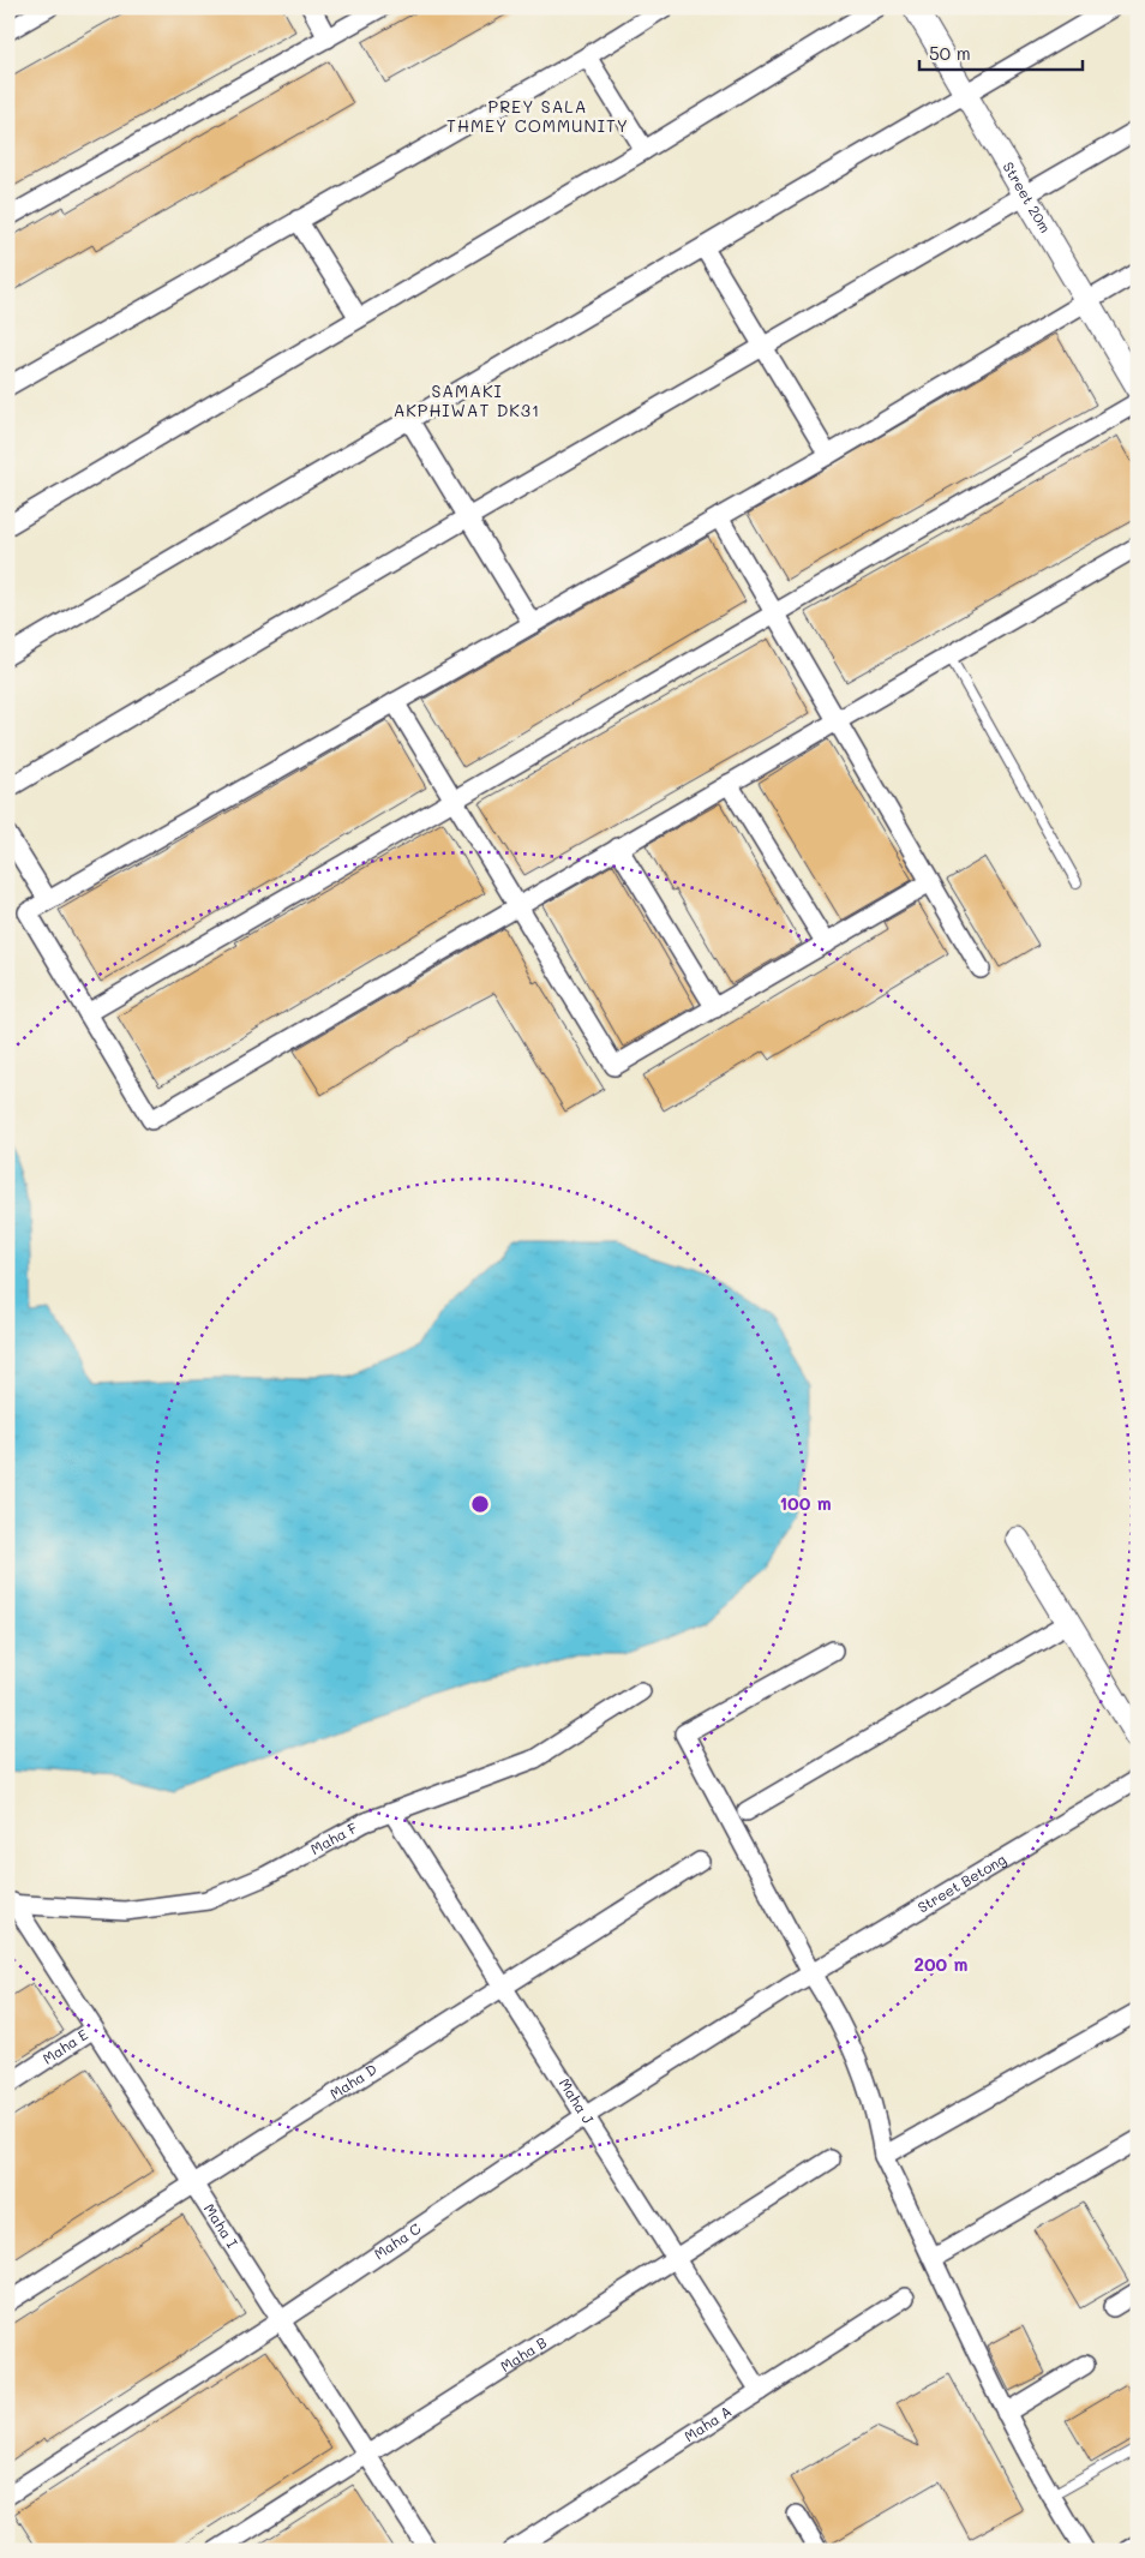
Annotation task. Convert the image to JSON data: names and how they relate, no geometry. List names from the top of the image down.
{
  "streets": {
    "street": [
      "Street 20m",
      "Maha F",
      "Street Betong",
      "Maha E",
      "Maha D",
      "Maha J",
      "Maha I",
      "Maha C",
      "Maha B",
      "Maha A"
    ]
  },
  "crossings": [
    ["Maha F", "Maha J"],
    ["Maha F", "Maha I"],
    ["Street Betong", "Maha C"],
    ["Maha E", "Maha I"],
    ["Maha D", "Maha J"],
    ["Maha D", "Maha I"],
    ["Maha J", "Maha C"],
    ["Maha J", "Maha B"],
    ["Maha J", "Maha A"],
    ["Maha I", "Maha C"],
    ["Maha I", "Maha B"]
  ],
  "districts": ["PREY SALA THMEY COMMUNITY", "SAMAKI AKPHIWAT DK31"],
  "scale_bar": "50 m",
  "rings": ["100 m", "200 m"]
}
